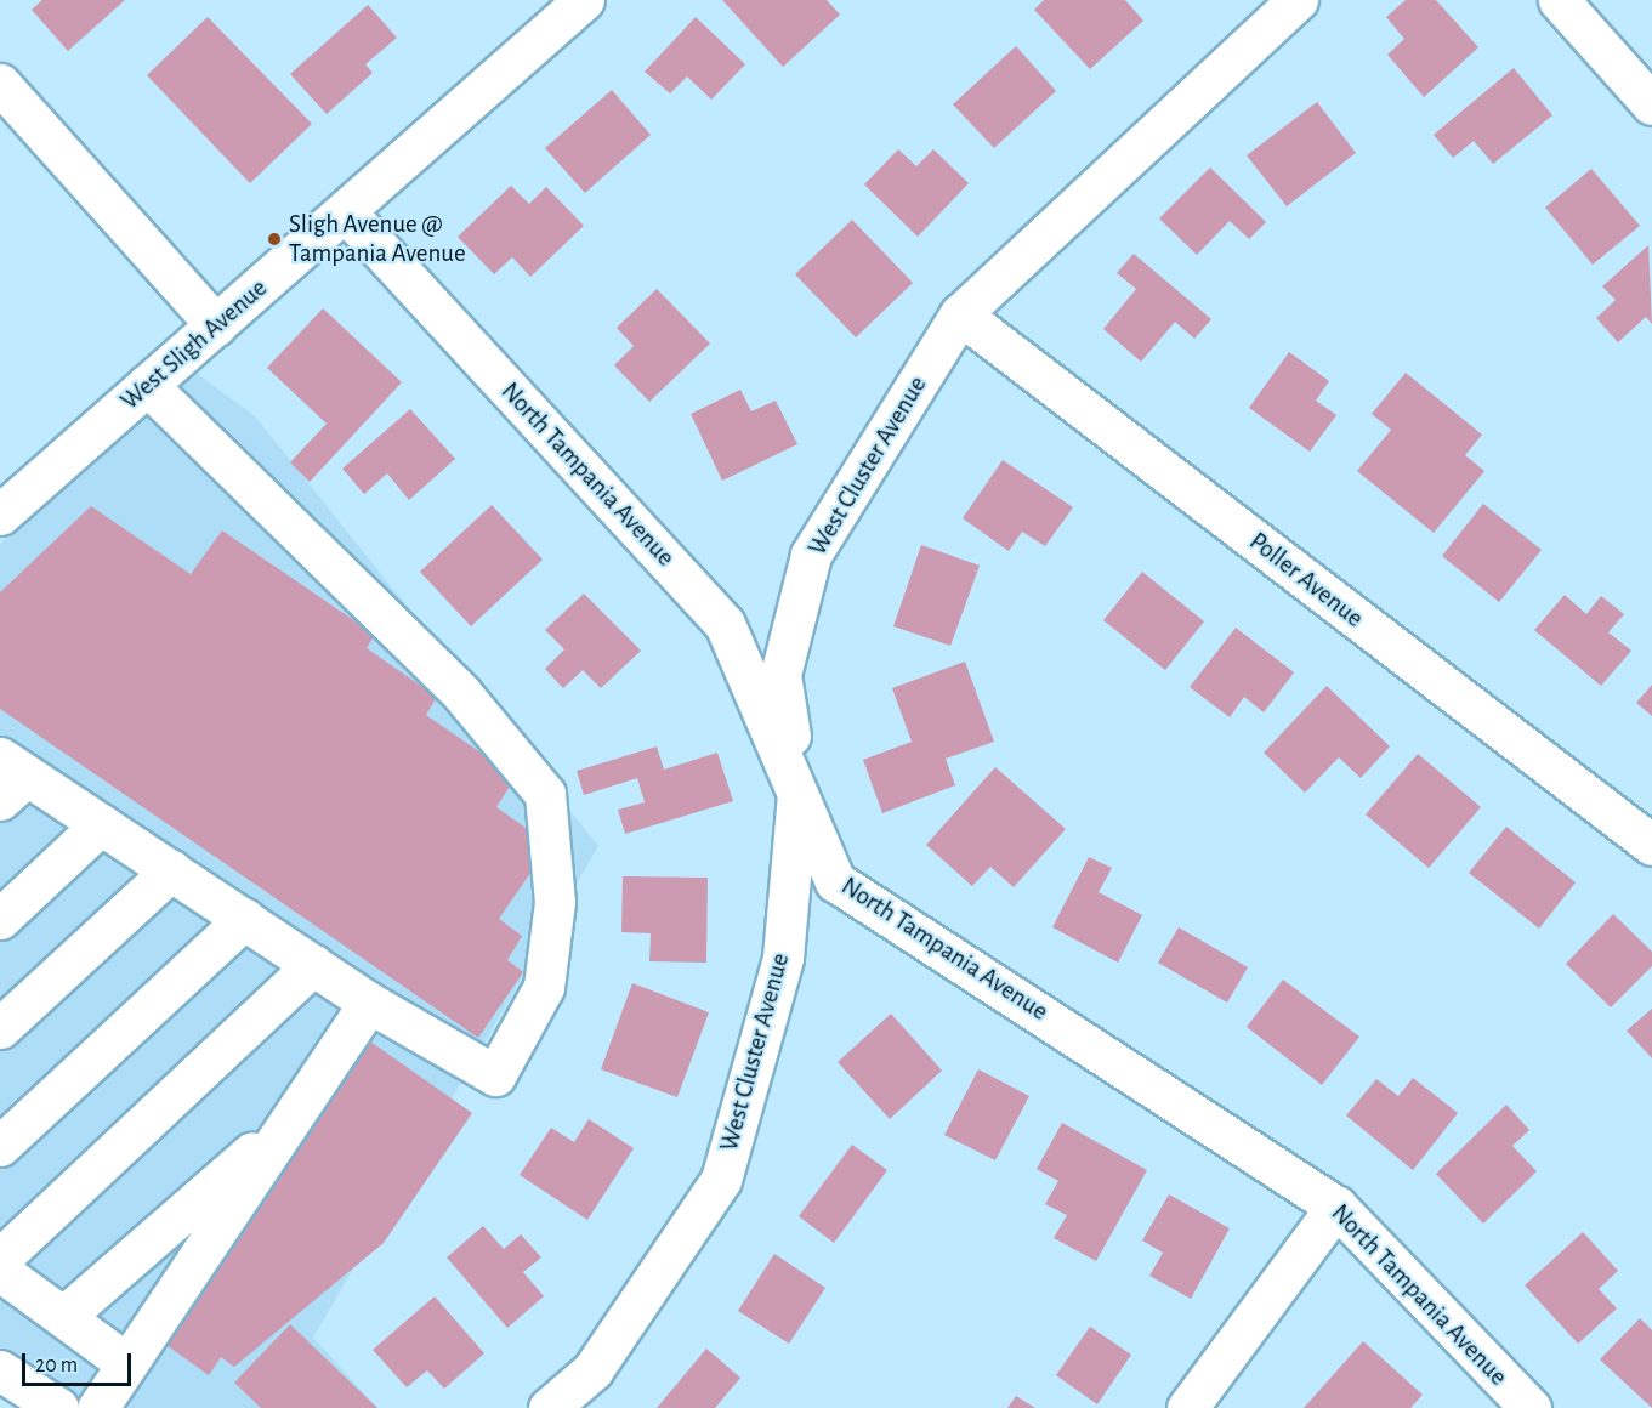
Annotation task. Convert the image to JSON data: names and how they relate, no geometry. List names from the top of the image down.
{
  "streets": {
    "street": [
      "West Sligh Avenue",
      "West Cluster Avenue",
      "North Tampania Avenue",
      "Poller Avenue"
    ]
  },
  "crossings": [
    ["West Sligh Avenue", "North Tampania Avenue"],
    ["West Cluster Avenue", "North Tampania Avenue"],
    ["West Cluster Avenue", "Poller Avenue"]
  ],
  "places": ["Sligh Avenue @ Tampania Avenue"],
  "scale_bar": "20 m"
}
